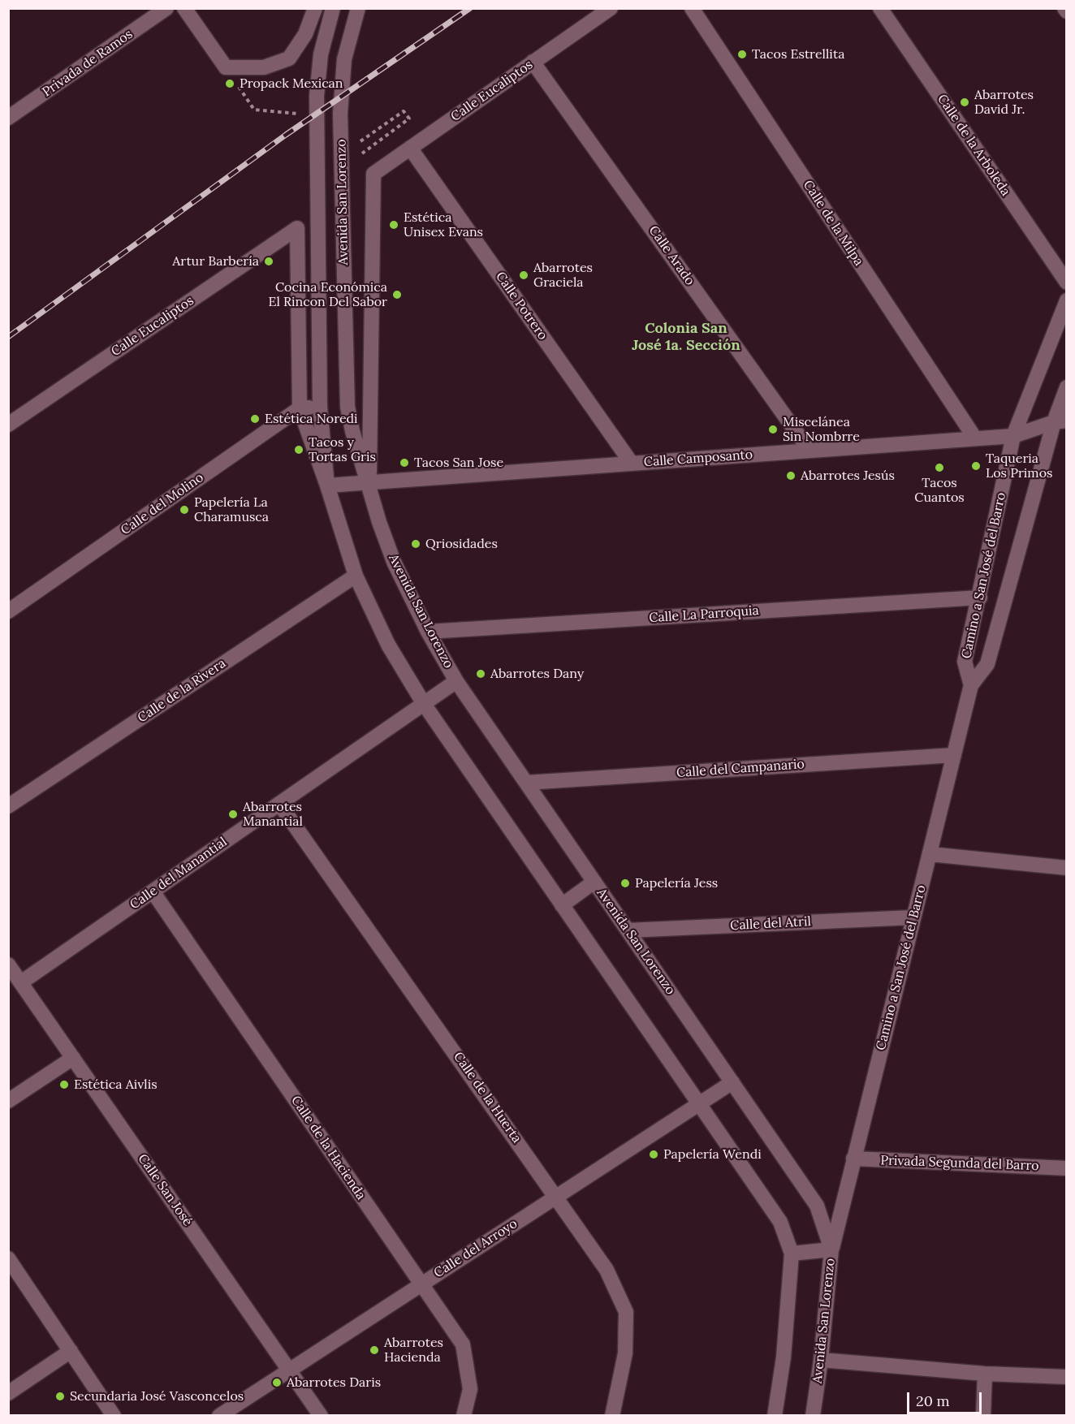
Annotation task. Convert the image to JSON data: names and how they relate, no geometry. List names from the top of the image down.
{
  "streets": {
    "street": [
      "Privada de Ramos",
      "Calle Eucaliptos",
      "Calle de la Arboleda",
      "Avenida San Lorenzo",
      "Calle de la Milpa",
      "Calle Arado",
      "Calle Potrero",
      "Calle Camposanto",
      "Calle del Molino",
      "Camino a San José del Barro",
      "Calle La Parroquia",
      "Calle de la Rivera",
      "Calle del Campanario",
      "Calle del Manantial",
      "Calle del Atril",
      "Calle de la Huerta",
      "Calle de la Hacienda",
      "Privada Segunda del Barro",
      "Calle San José",
      "Calle del Arroyo"
    ]
  },
  "crossings": [
    ["Calle Eucaliptos", "Avenida San Lorenzo"],
    ["Calle Eucaliptos", "Calle Arado"],
    ["Calle Eucaliptos", "Calle Potrero"],
    ["Avenida San Lorenzo", "Calle Camposanto"],
    ["Avenida San Lorenzo", "Calle del Molino"],
    ["Avenida San Lorenzo", "Camino a San José del Barro"],
    ["Avenida San Lorenzo", "Calle La Parroquia"],
    ["Avenida San Lorenzo", "Calle de la Rivera"],
    ["Avenida San Lorenzo", "Calle del Campanario"],
    ["Avenida San Lorenzo", "Calle del Manantial"],
    ["Avenida San Lorenzo", "Calle del Atril"],
    ["Avenida San Lorenzo", "Calle del Arroyo"],
    ["Calle de la Milpa", "Calle Camposanto"],
    ["Calle Arado", "Calle Camposanto"],
    ["Calle Potrero", "Calle Camposanto"],
    ["Calle Camposanto", "Camino a San José del Barro"],
    ["Camino a San José del Barro", "Calle La Parroquia"],
    ["Camino a San José del Barro", "Calle del Campanario"],
    ["Camino a San José del Barro", "Calle del Atril"],
    ["Camino a San José del Barro", "Privada Segunda del Barro"],
    ["Calle del Manantial", "Calle de la Huerta"],
    ["Calle del Manantial", "Calle de la Hacienda"],
    ["Calle del Manantial", "Calle San José"],
    ["Calle de la Huerta", "Calle del Arroyo"],
    ["Calle de la Hacienda", "Calle del Arroyo"],
    ["Calle San José", "Calle del Arroyo"]
  ],
  "districts": ["Colonia San José 1a. Sección"],
  "places": [
    "Tacos Estrellita",
    "Propack Mexican",
    "Abarrotes David Jr.",
    "Estética Unisex Evans",
    "Artur Barbería",
    "Abarrotes Graciela",
    "Cocina Económica El Rincon Del Sabor",
    "Estética Noredi",
    "Miscelánea Sin Nombrre",
    "Tacos y Tortas Gris",
    "Tacos San Jose",
    "Taqueria Los Primos",
    "Tacos Cuantos",
    "Abarrotes Jesús",
    "Papelería La Charamusca",
    "Qriosidades",
    "Abarrotes Dany",
    "Abarrotes Manantial",
    "Papelería Jess",
    "Estética Aivlis",
    "Papelería Wendi",
    "Abarrotes Hacienda",
    "Abarrotes Daris",
    "Secundaria José Vasconcelos"
  ],
  "scale_bar": "20 m"
}
